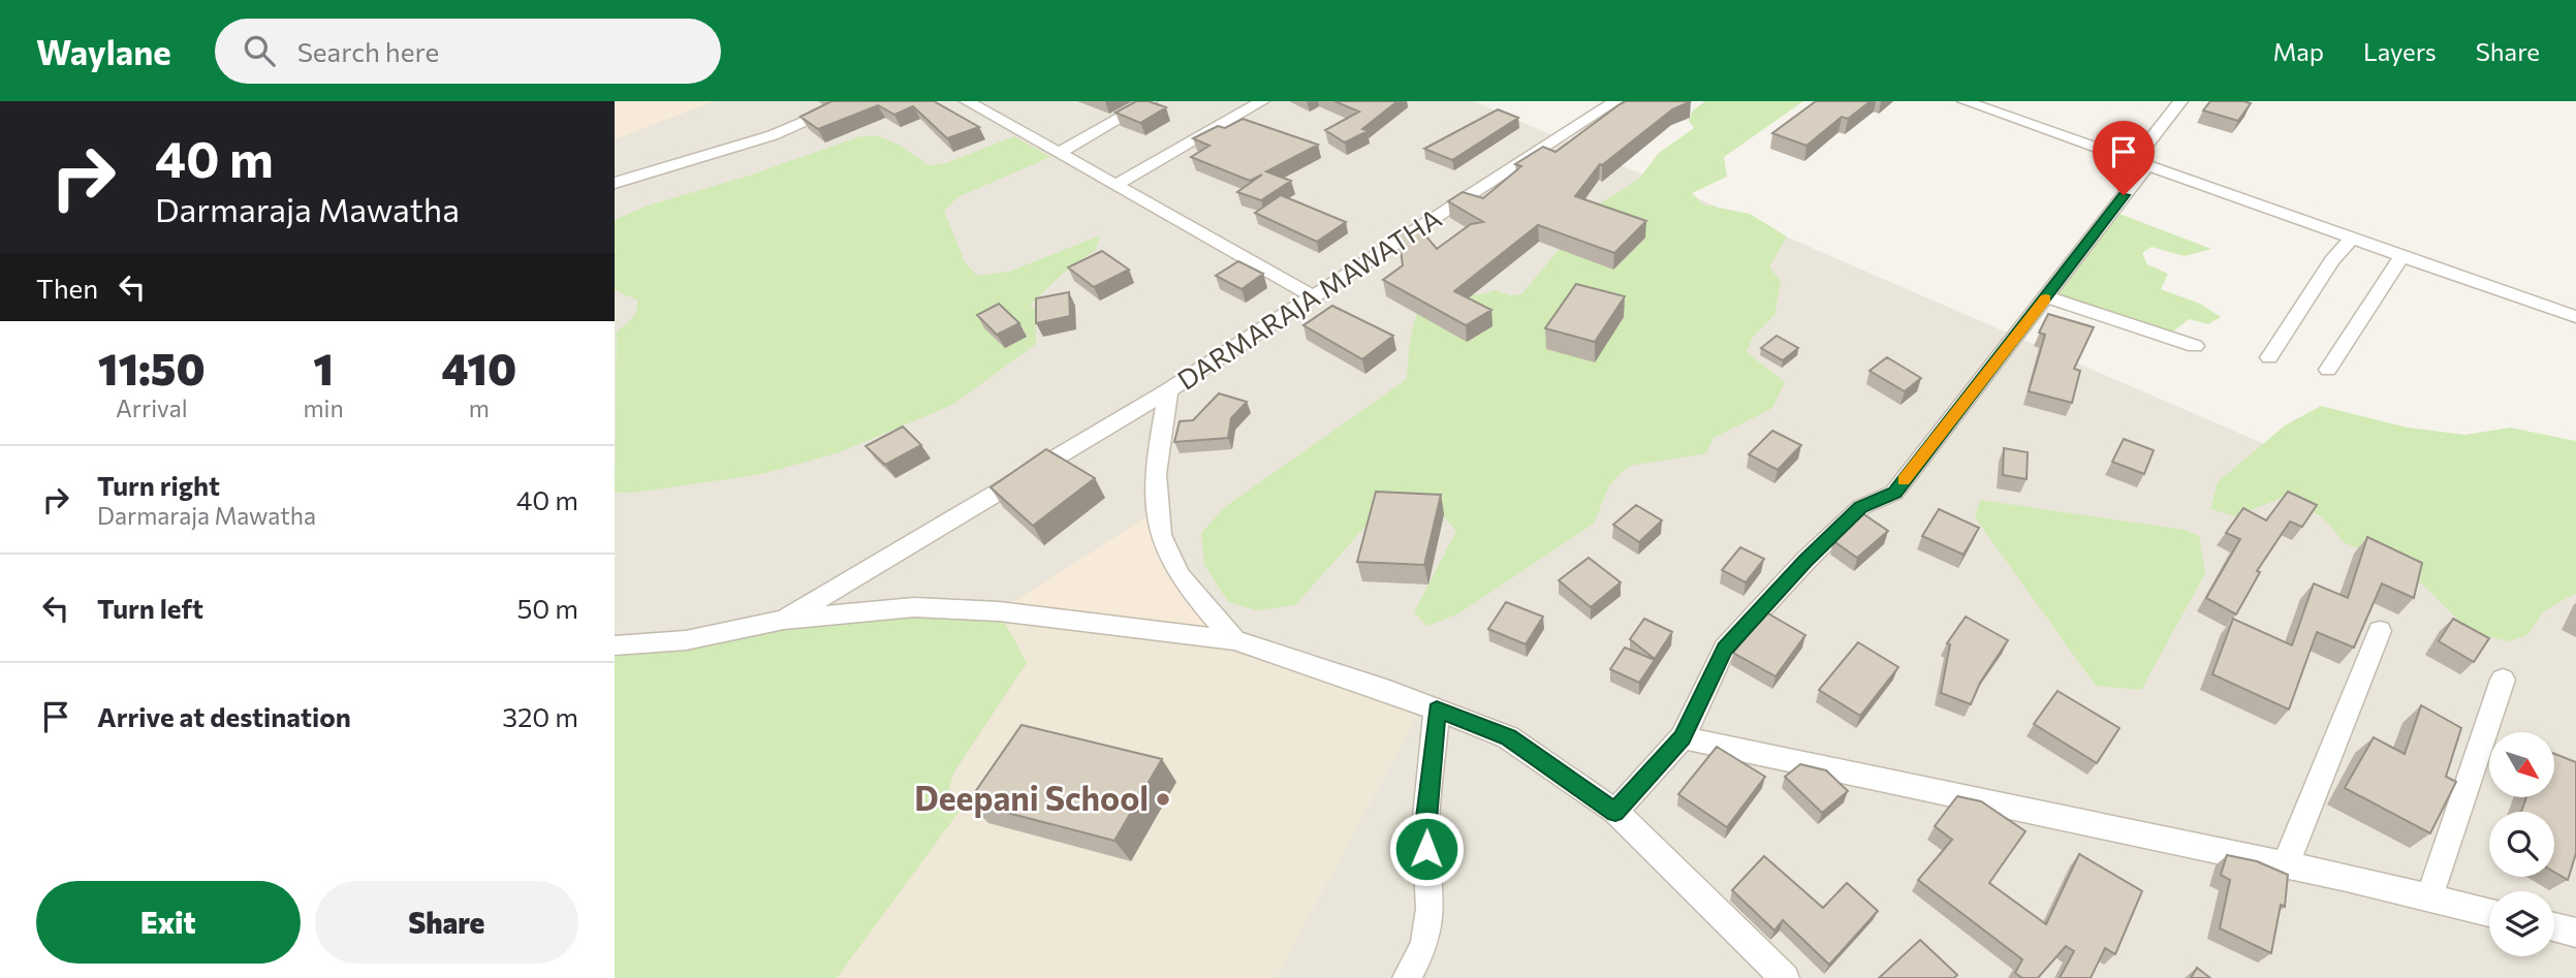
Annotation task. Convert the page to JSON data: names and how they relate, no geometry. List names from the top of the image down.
{
  "streets": {
    "street": ["DARMARAJA MAWATHA"]
  },
  "places": ["Deepani School"],
  "north": "bottom right",
  "page": {
    "header": "Waylane",
    "search": "Search here",
    "nav": ["Map", "Layers", "Share"],
    "turn": ["40 m", "Darmaraja Mawatha"],
    "then": "Then",
    "eta": [
      "11:50",
      "Arrival",
      "1",
      "min",
      "410",
      "m"
    ],
    "list": [
      {
        "name": "Turn right",
        "note": "Darmaraja Mawatha",
        "value": "40 m"
      },
      {
        "name": "Turn left",
        "value": "50 m"
      },
      {
        "name": "Arrive at destination",
        "value": "320 m"
      }
    ],
    "buttons": ["Exit", "Share"]
  }
}
